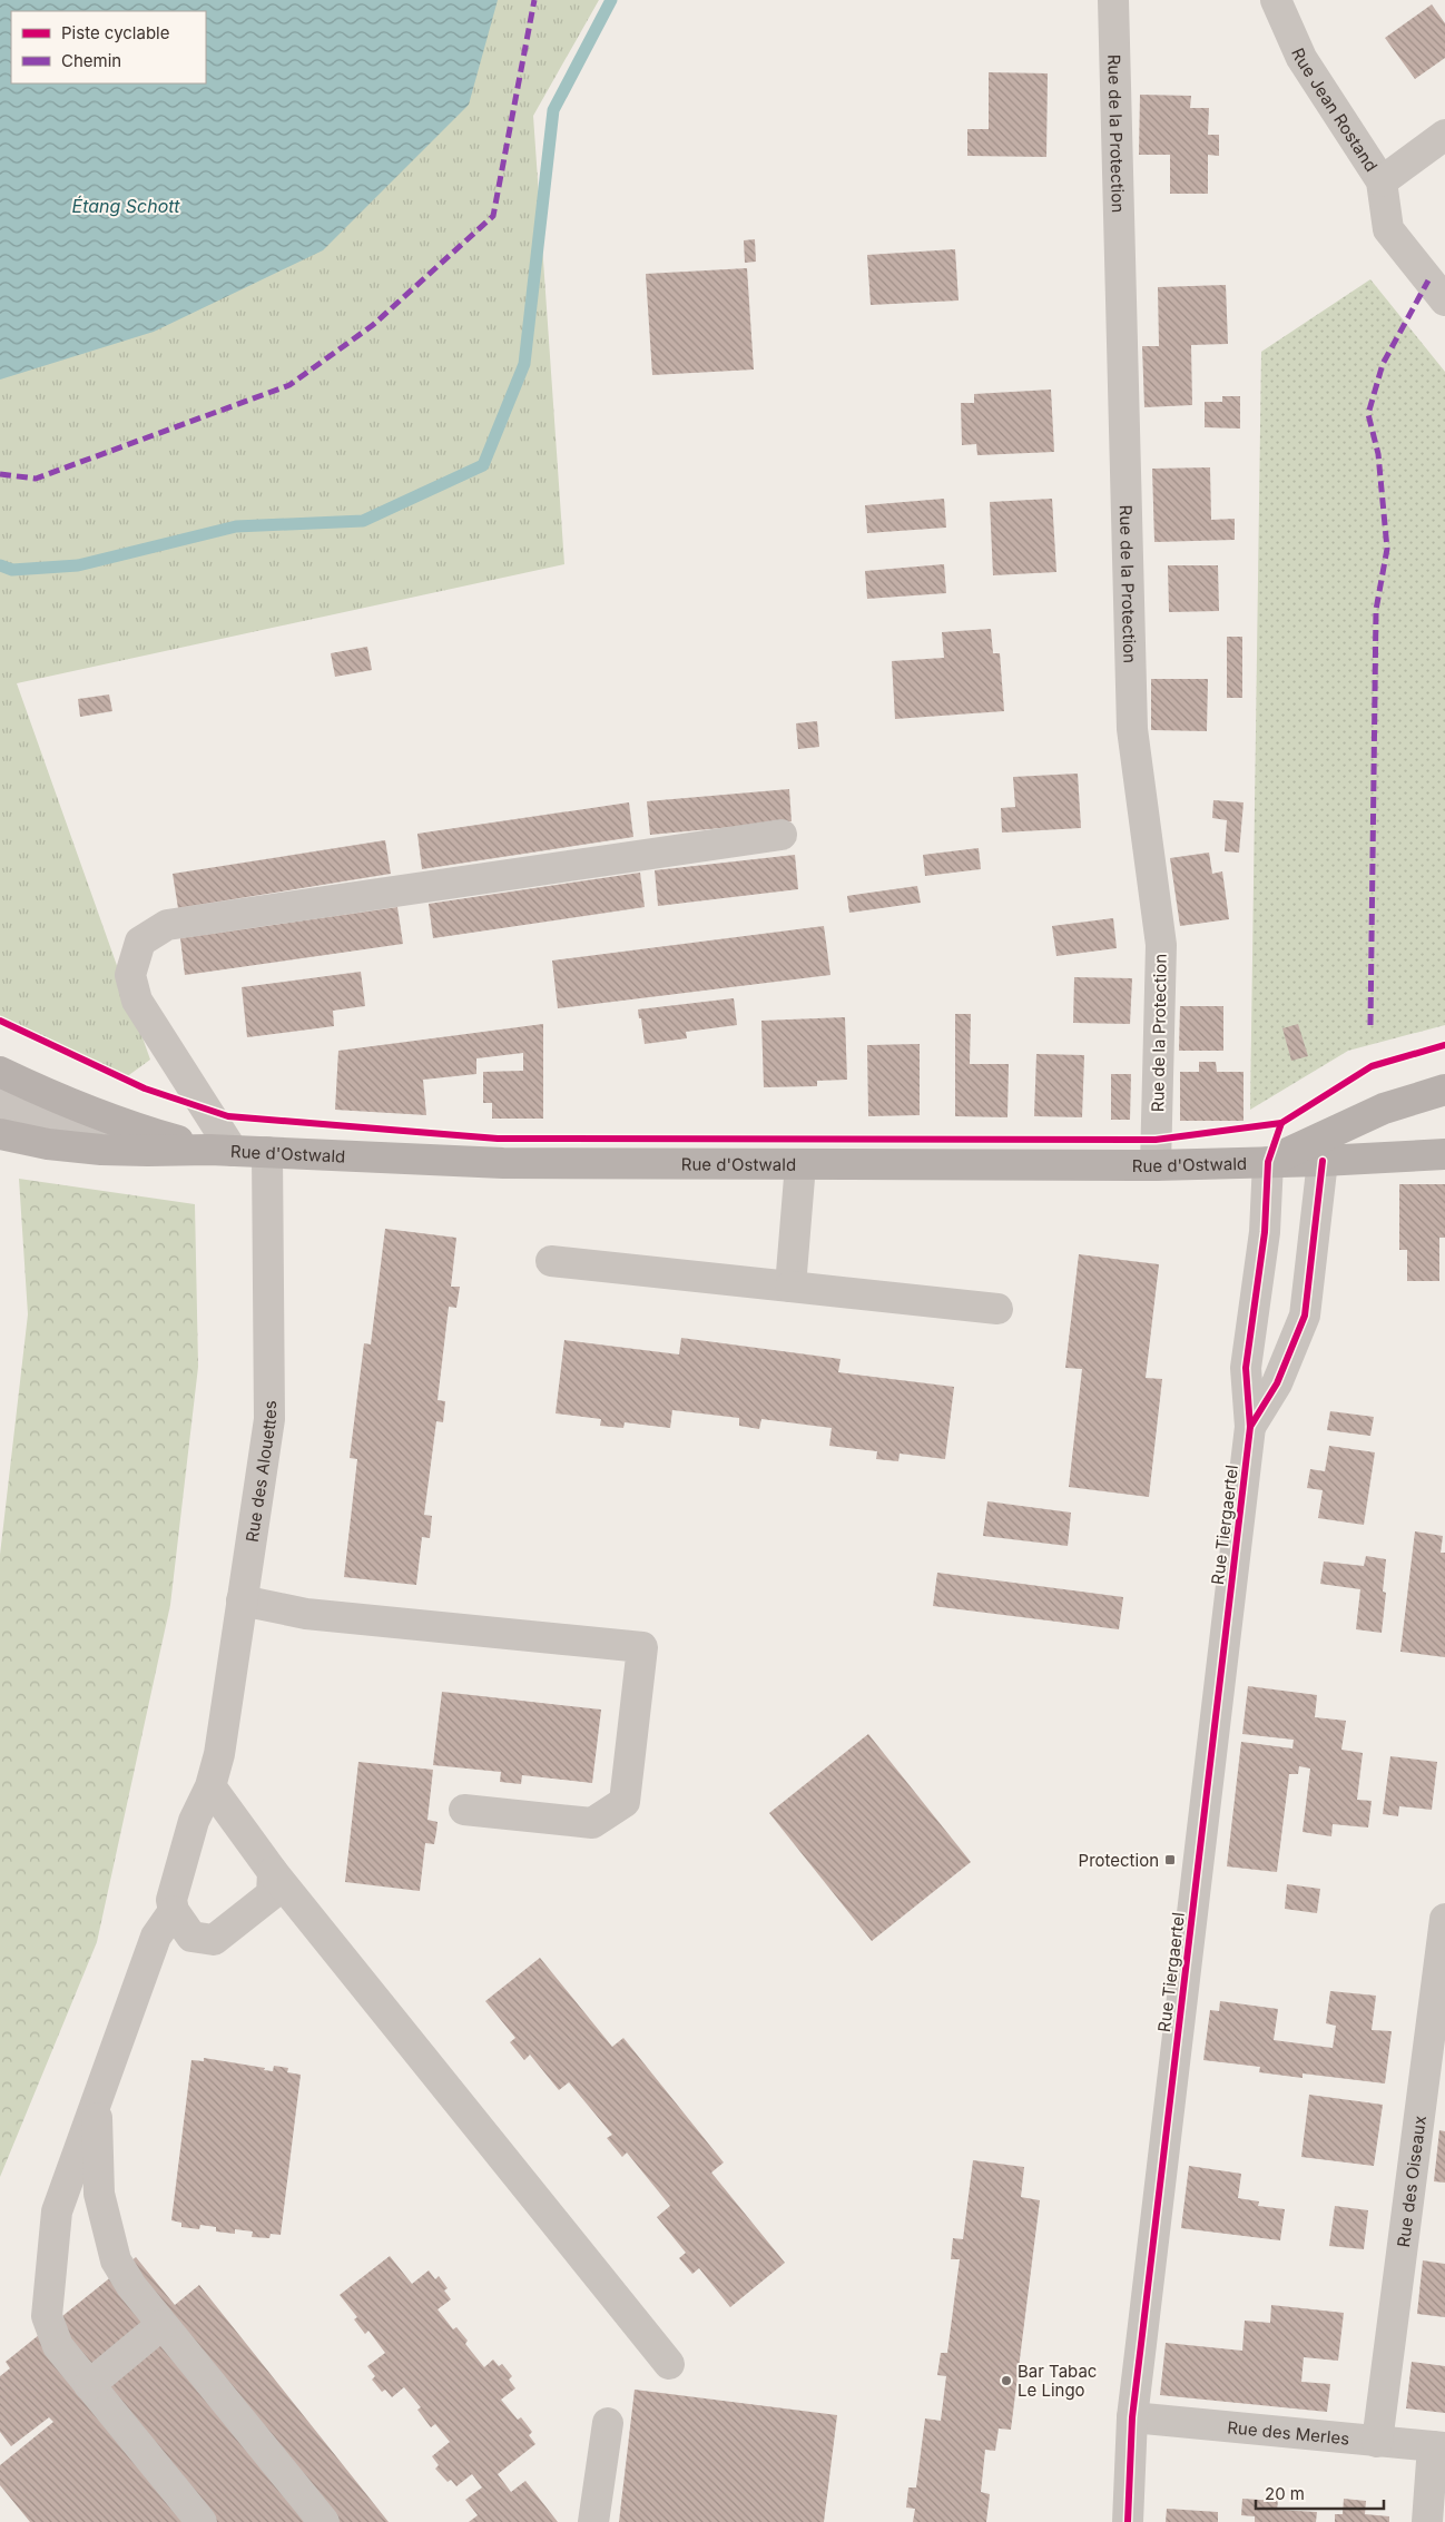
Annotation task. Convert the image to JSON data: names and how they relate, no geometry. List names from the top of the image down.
{
  "streets": {
    "main road": ["Rue d'Ostwald"],
    "street": [
      "Rue Jean Rostand",
      "Rue de la Protection",
      "Rue des Alouettes",
      "Rue Tiergaertel",
      "Rue des Oiseaux",
      "Rue des Merles"
    ]
  },
  "crossings": [
    ["Rue de la Protection", "Rue d'Ostwald"],
    ["Rue d'Ostwald", "Rue des Alouettes"],
    ["Rue d'Ostwald", "Rue Tiergaertel"],
    ["Rue Tiergaertel", "Rue des Merles"],
    ["Rue des Oiseaux", "Rue des Merles"]
  ],
  "water": ["Étang Schott"],
  "places": {
    "transit": ["Protection"],
    "other": ["Bar Tabac Le Lingo"]
  },
  "legend": ["Piste cyclable", "Chemin"],
  "scale_bar": "20 m"
}
